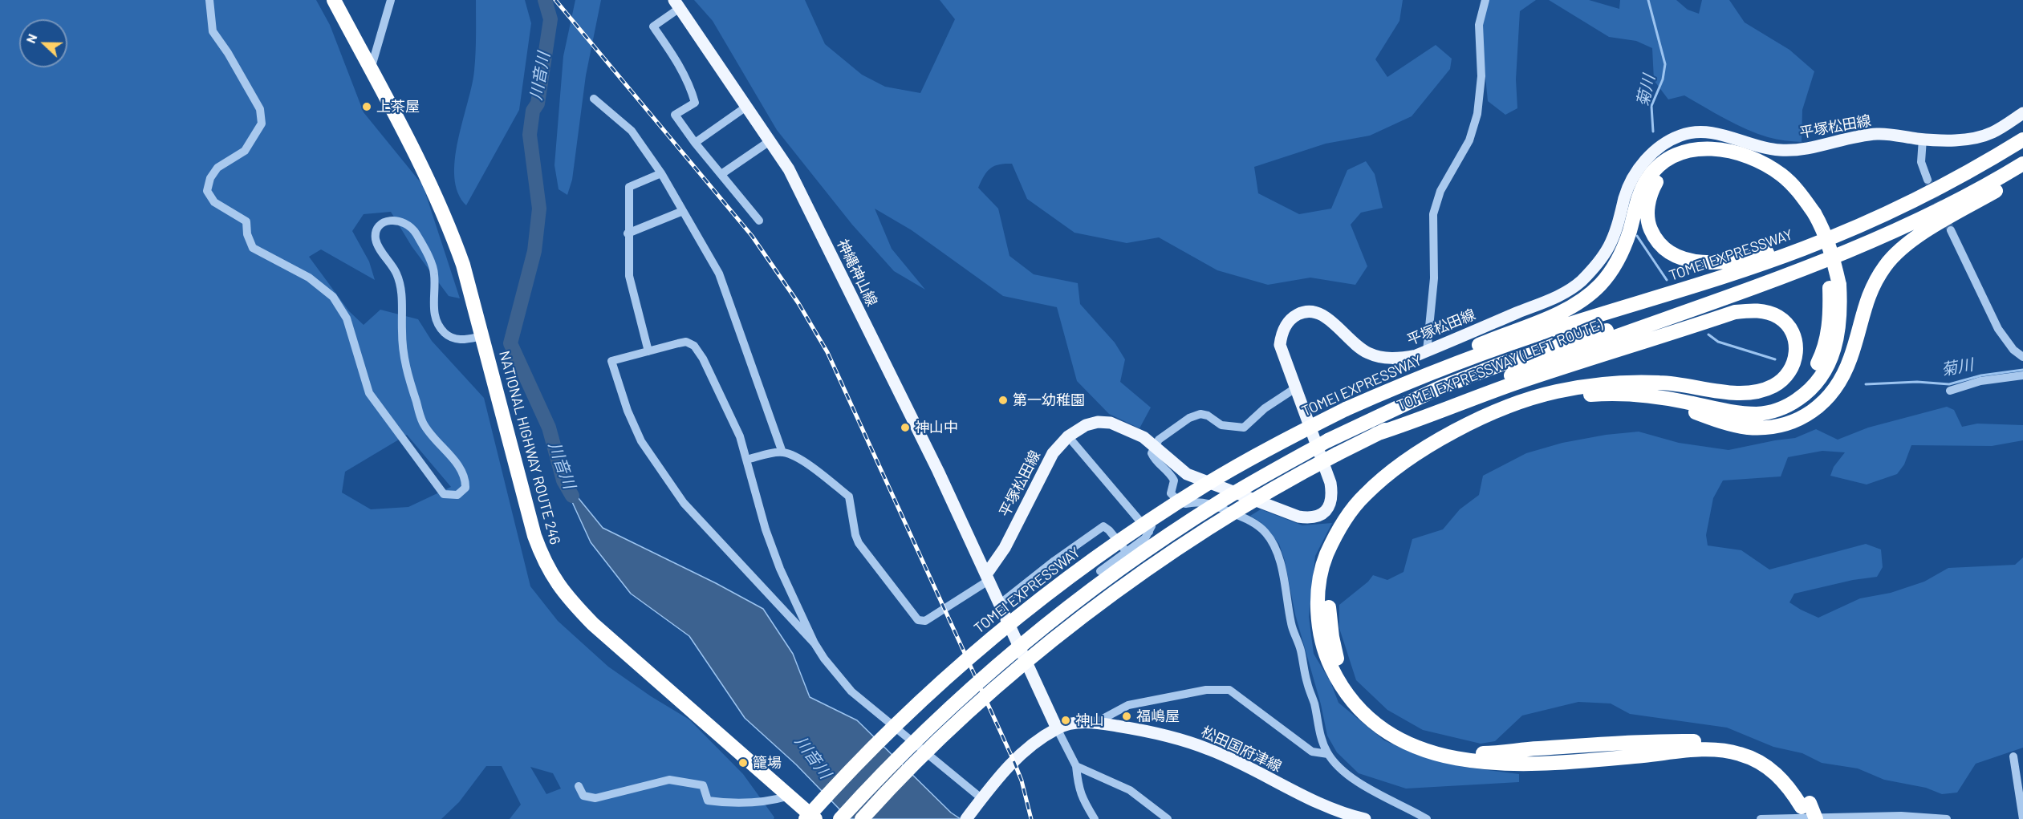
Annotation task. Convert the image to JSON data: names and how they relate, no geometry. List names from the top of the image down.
{
  "streets": {
    "highway": ["TOMEI EXPRESSWAY", "TOMEI EXPRESSWAY (LEFT ROUTE)", "NATIONAL HIGHWAY ROUTE 246"],
    "main road": ["平塚松田線", "神縄神山線", "松田国府津線"]
  },
  "crossings": [
    ["平塚松田線", "神縄神山線"]
  ],
  "water": ["川音川", "菊川"],
  "places": [
    "上茶屋",
    "第一幼稚園",
    "神山中",
    "福嶋屋",
    "神山",
    "籠場"
  ],
  "north": "left"
}
